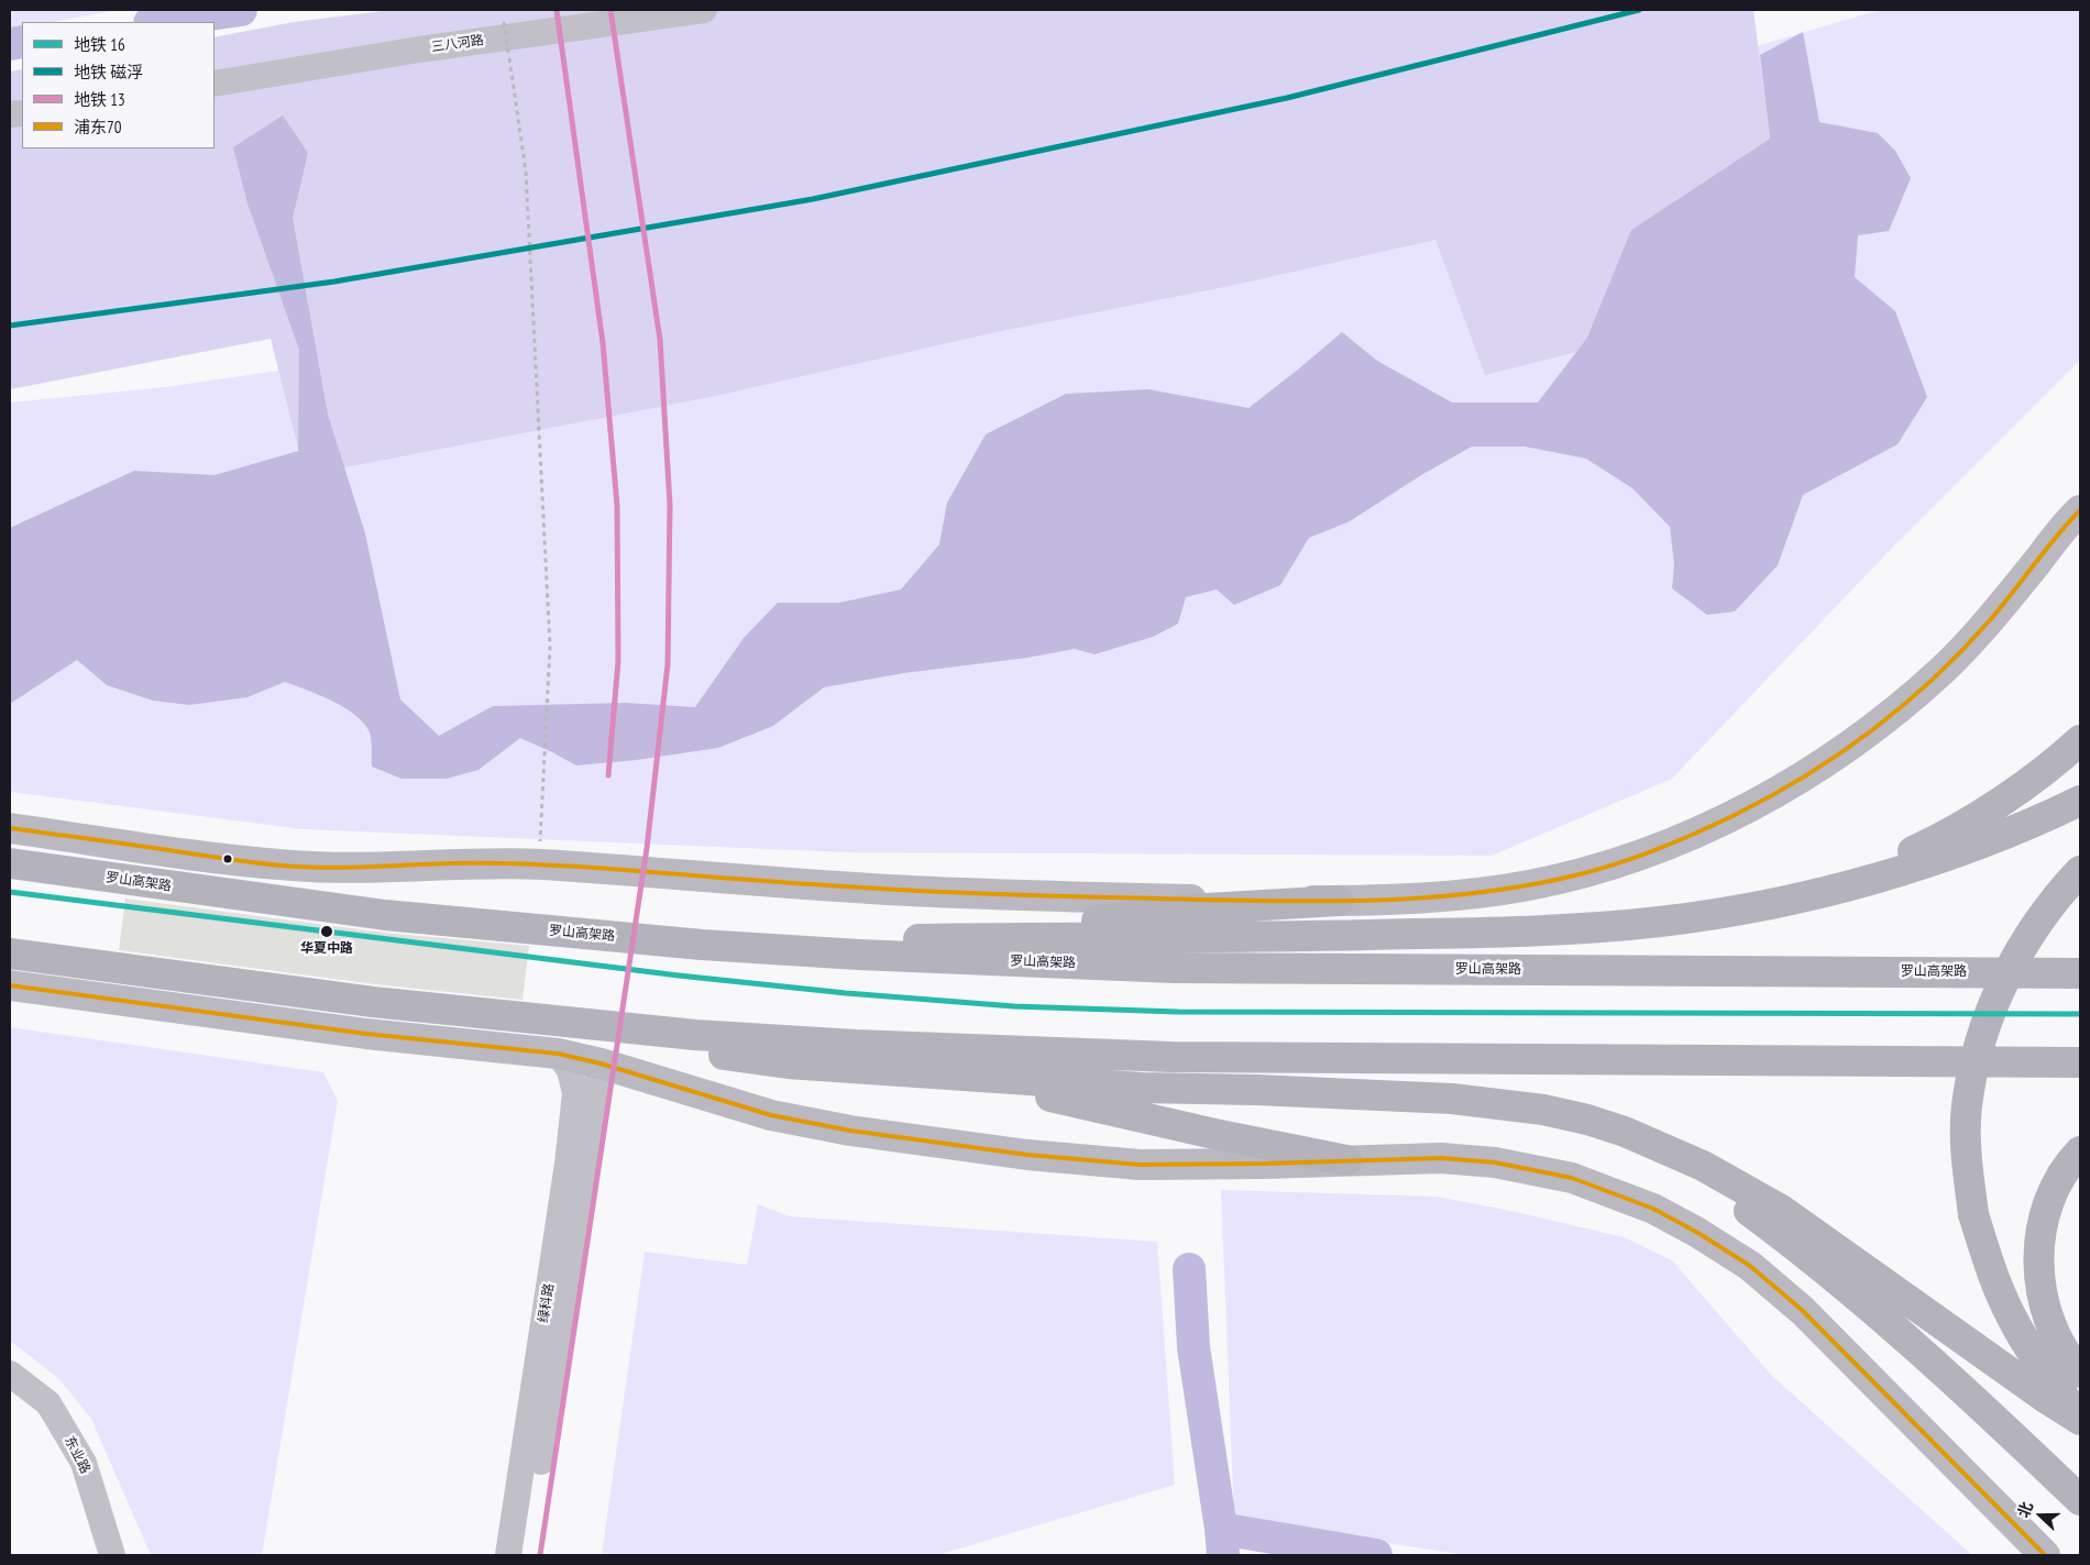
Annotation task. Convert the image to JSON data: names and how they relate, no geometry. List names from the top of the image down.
{
  "streets": {
    "highway": ["罗山高架路"],
    "street": ["三八河路", "绿科路", "东业路"]
  },
  "places": ["华夏中路"],
  "lines": [
    "metro line 磁浮",
    "metro line 13",
    "transit line 浦东70",
    "metro line 16"
  ],
  "legend": [
    "地铁 16",
    "地铁 磁浮",
    "地铁 13",
    "浦东70"
  ],
  "north": "left"
}
